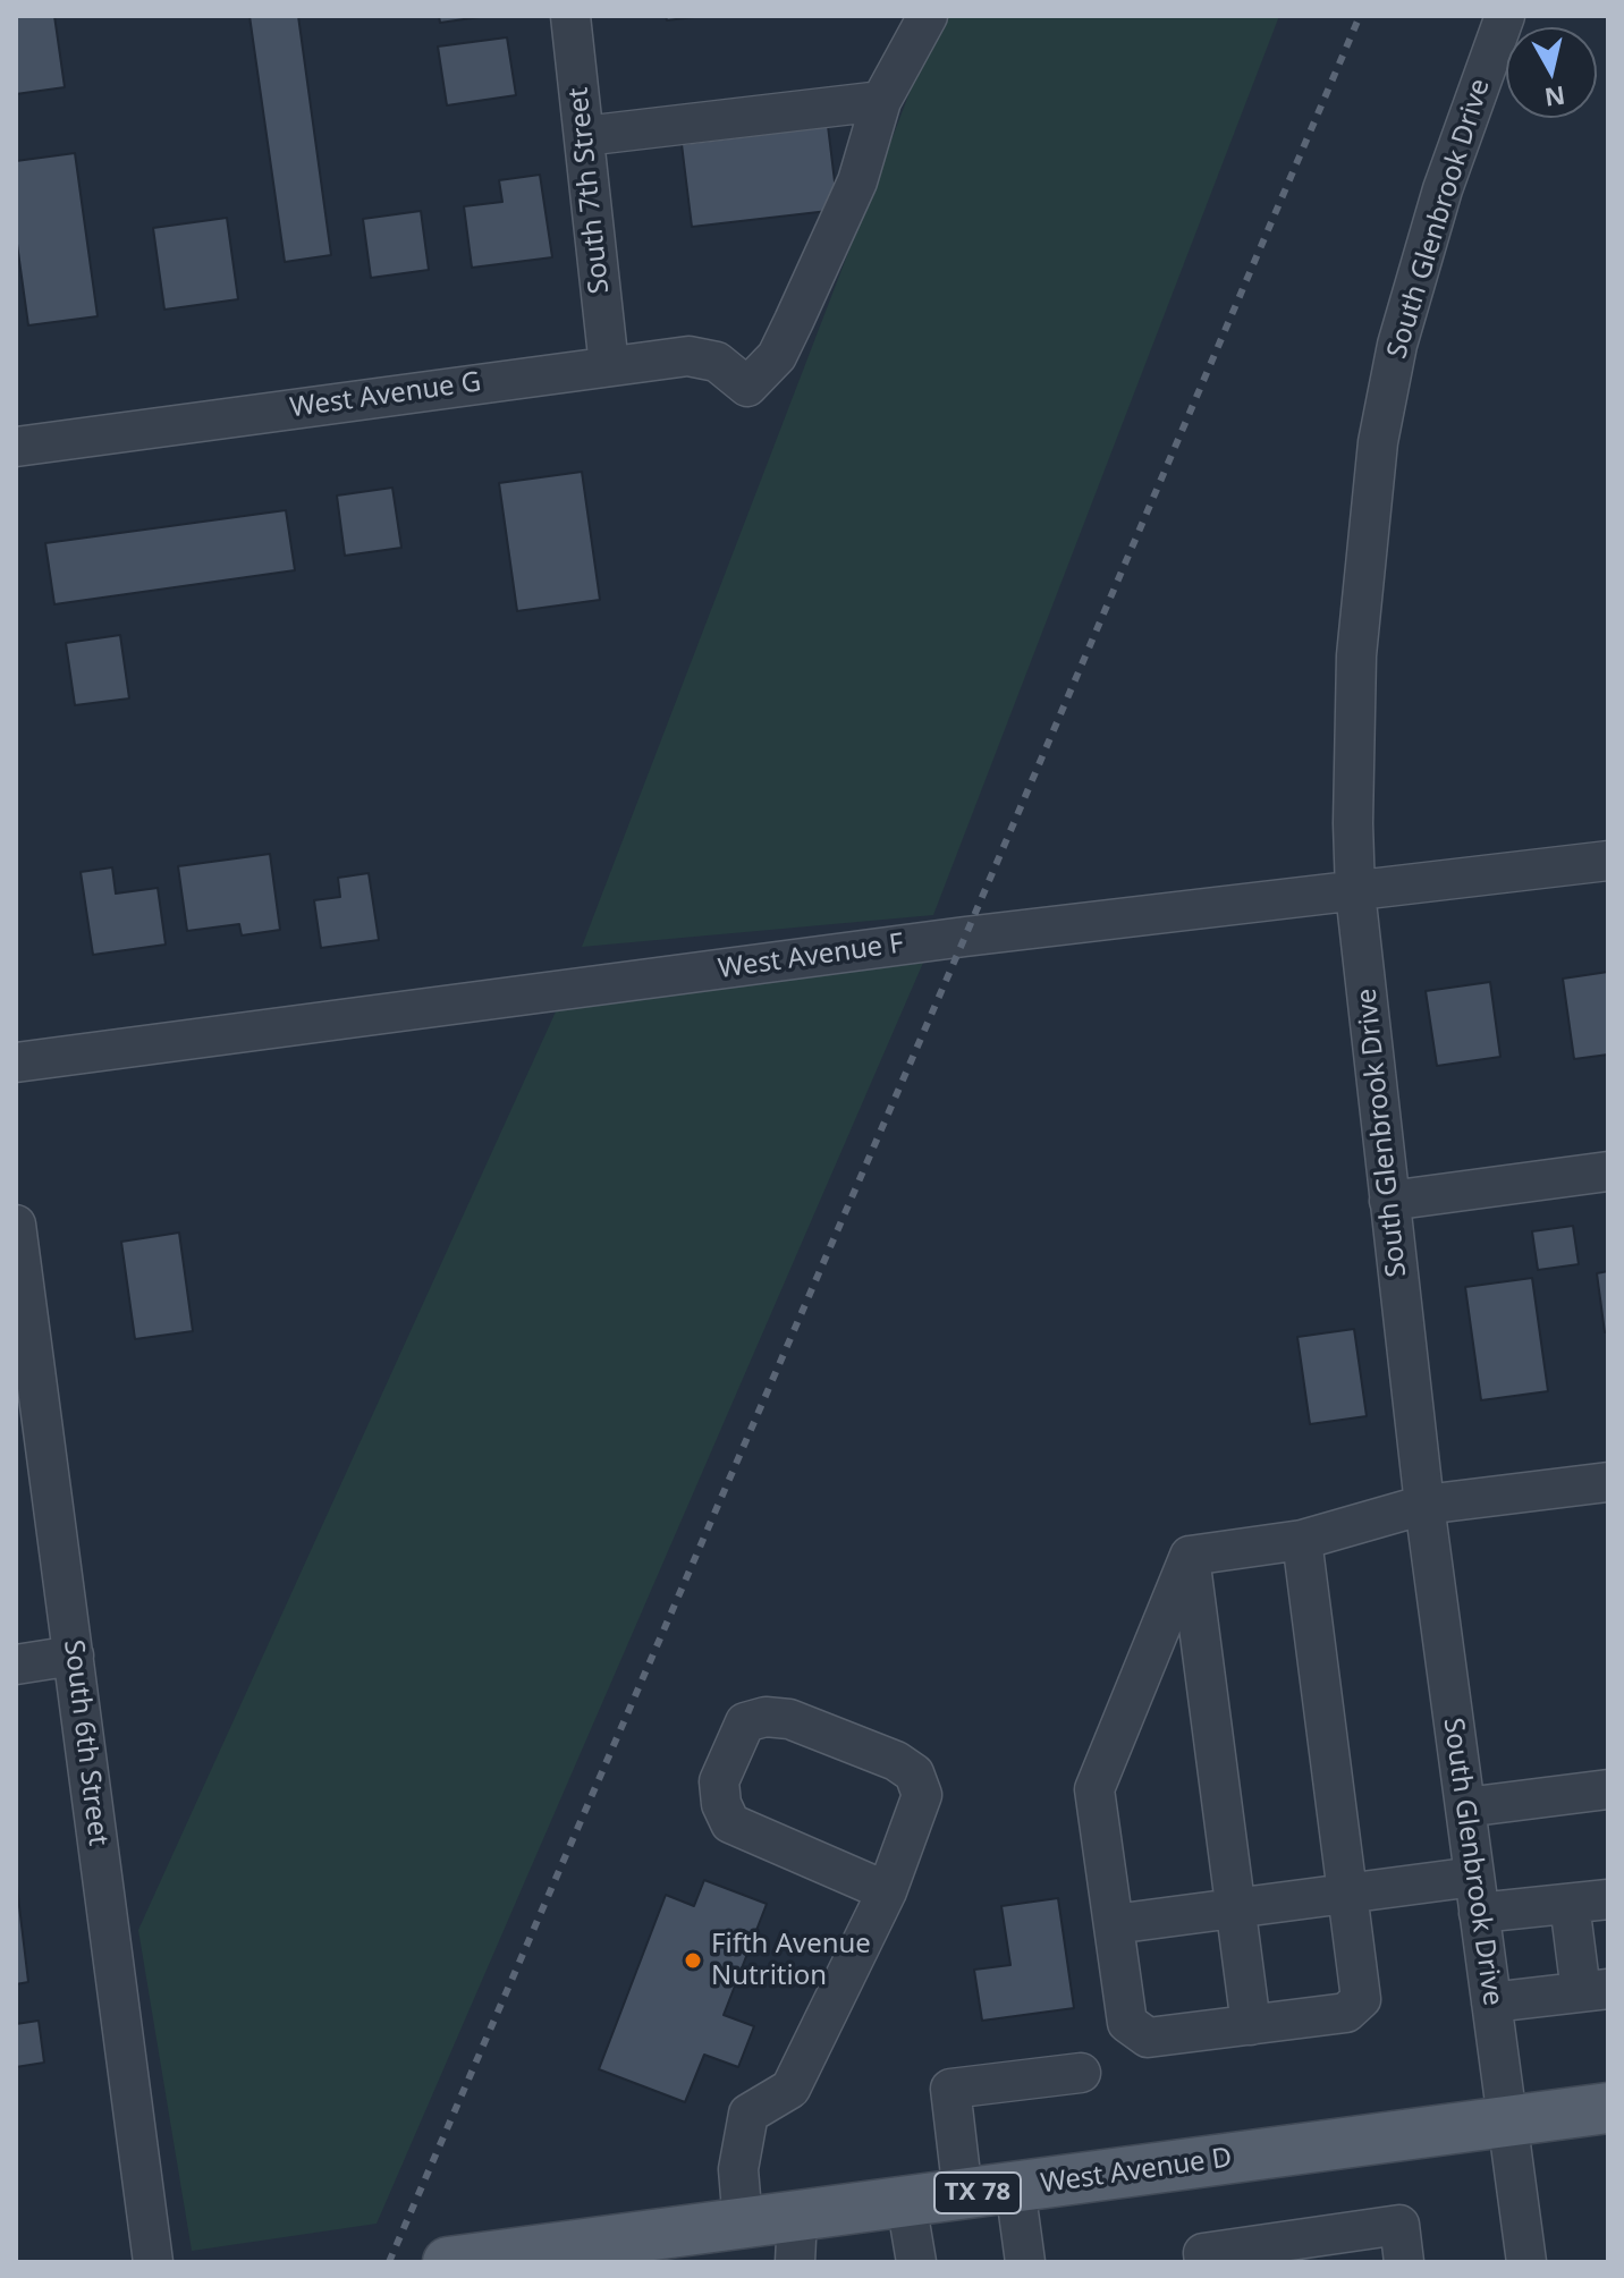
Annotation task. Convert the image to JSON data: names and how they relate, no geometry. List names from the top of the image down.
{
  "streets": {
    "main road": ["West Avenue D", "TX 78"],
    "street": [
      "South 7th Street",
      "South Glenbrook Drive",
      "West Avenue G",
      "West Avenue F",
      "South 6th Street"
    ]
  },
  "crossings": [
    ["South 7th Street", "West Avenue G"],
    ["South Glenbrook Drive", "West Avenue F"],
    ["South Glenbrook Drive", "West Avenue D"]
  ],
  "places": ["Fifth Avenue Nutrition"],
  "north": "bottom"
}
